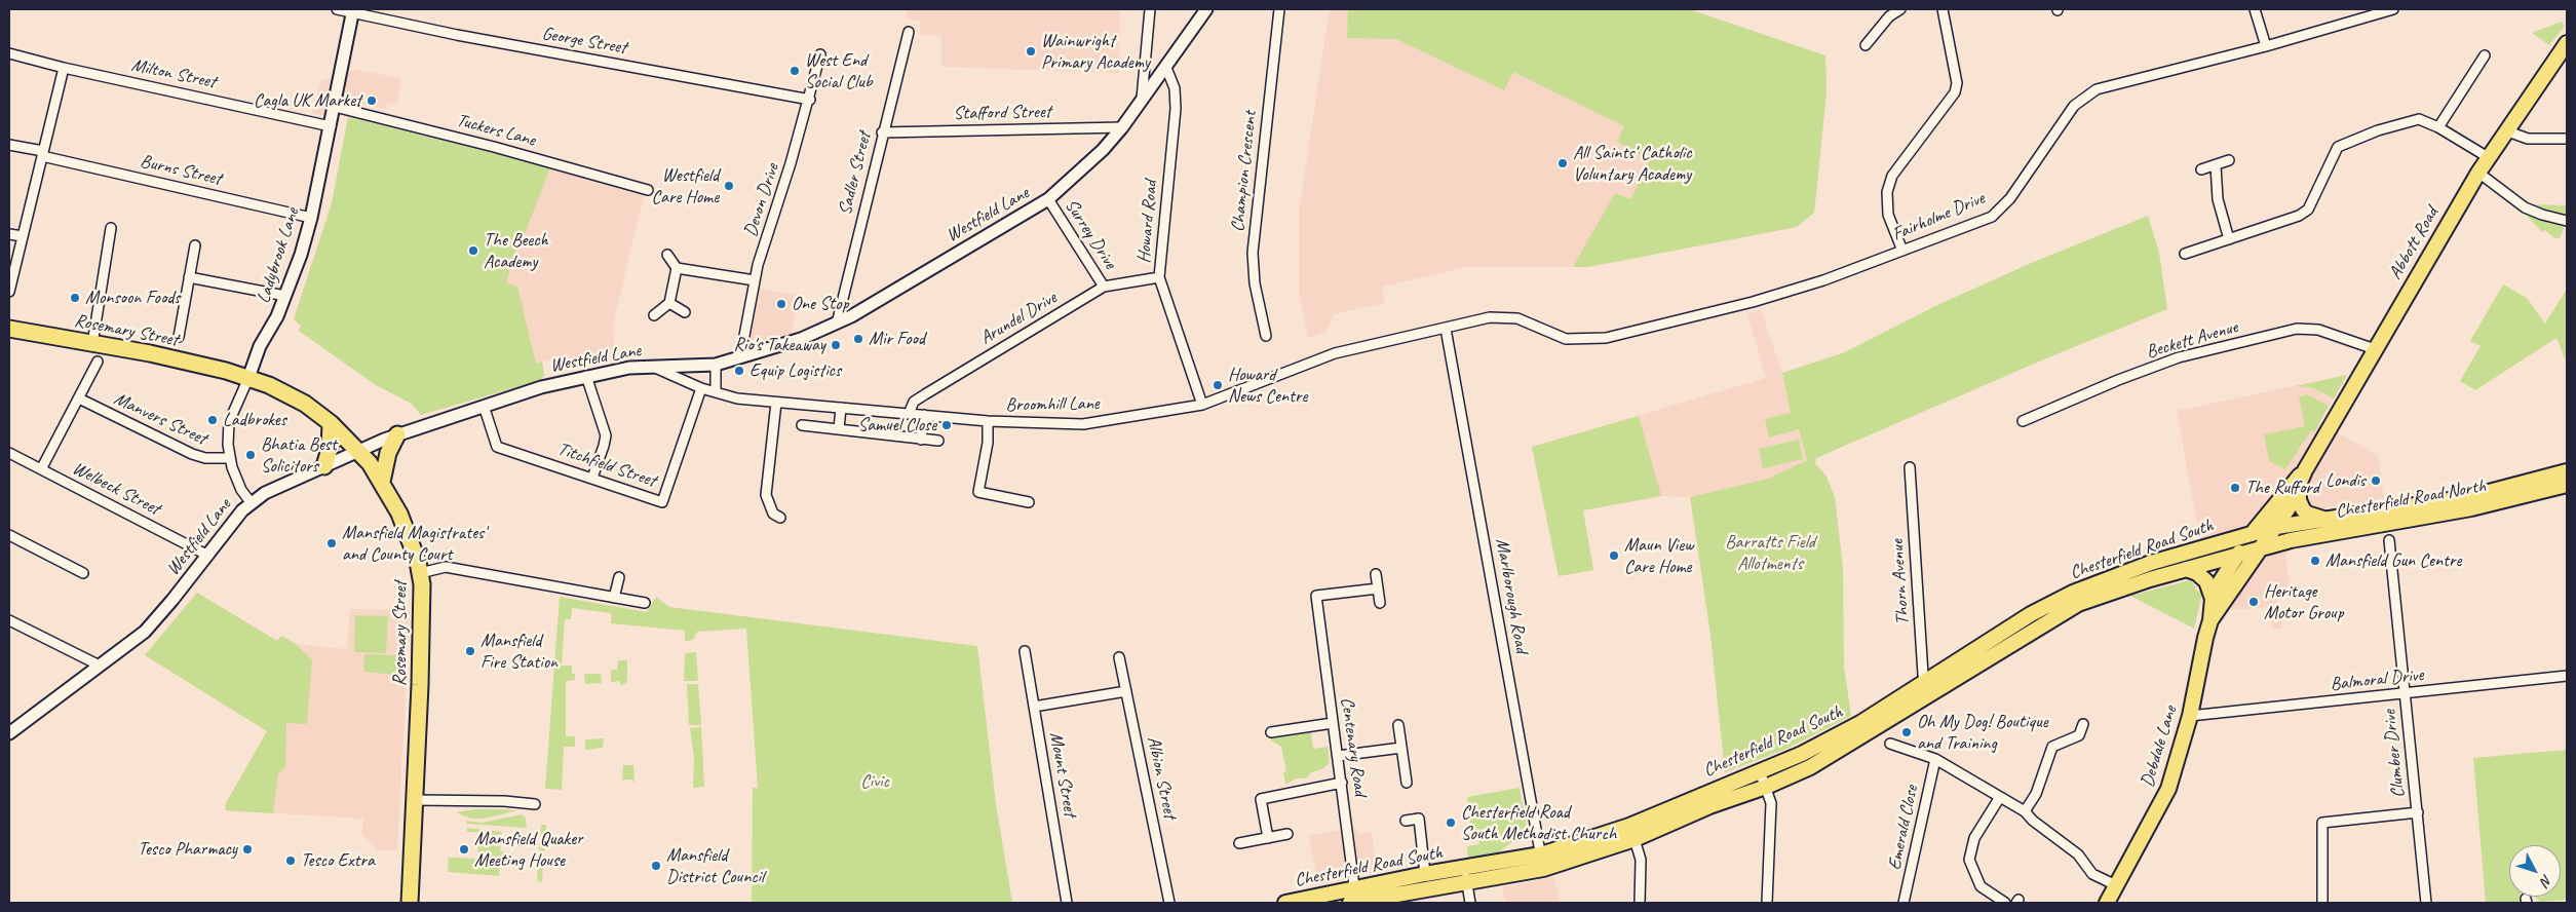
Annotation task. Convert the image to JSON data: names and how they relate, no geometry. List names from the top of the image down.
{
  "streets": {
    "highway": ["Rosemary Street"],
    "main road": [
      "Abbott Road",
      "Chesterfield Road North",
      "Chesterfield Road South",
      "Debdale Lane"
    ],
    "street": [
      "George Street",
      "Milton Street",
      "Stafford Street",
      "Tuckers Lane",
      "Burns Street",
      "Champion Crescent",
      "Sadler Street",
      "Devon Drive",
      "Westfield Lane",
      "Fairholme Drive",
      "Howard Road",
      "Surrey Drive",
      "Ladybrook Lane",
      "Arundel Drive",
      "Beckett Avenue",
      "Broomhill Lane",
      "Manvers Street",
      "Titchfield Street",
      "Welbeck Street",
      "Thorn Avenue",
      "Marlborough Road",
      "Balmoral Drive",
      "Centenary Road",
      "Clumber Drive",
      "Mount Street",
      "Albion Street",
      "Emerald Close"
    ]
  },
  "crossings": [
    ["George Street", "Devon Drive"],
    ["George Street", "Ladybrook Lane"],
    ["Milton Street", "Ladybrook Lane"],
    ["Stafford Street", "Sadler Street"],
    ["Stafford Street", "Westfield Lane"],
    ["Tuckers Lane", "Ladybrook Lane"],
    ["Burns Street", "Ladybrook Lane"],
    ["Sadler Street", "Westfield Lane"],
    ["Devon Drive", "Westfield Lane"],
    ["Westfield Lane", "Howard Road"],
    ["Westfield Lane", "Surrey Drive"],
    ["Westfield Lane", "Ladybrook Lane"],
    ["Westfield Lane", "Rosemary Street"],
    ["Westfield Lane", "Broomhill Lane"],
    ["Westfield Lane", "Titchfield Street"],
    ["Westfield Lane", "Welbeck Street"],
    ["Fairholme Drive", "Broomhill Lane"],
    ["Fairholme Drive", "Marlborough Road"],
    ["Howard Road", "Arundel Drive"],
    ["Howard Road", "Broomhill Lane"],
    ["Surrey Drive", "Arundel Drive"],
    ["Abbott Road", "Beckett Avenue"],
    ["Abbott Road", "Chesterfield Road North"],
    ["Abbott Road", "Chesterfield Road South"],
    ["Abbott Road", "Debdale Lane"],
    ["Ladybrook Lane", "Rosemary Street"],
    ["Ladybrook Lane", "Manvers Street"],
    ["Arundel Drive", "Broomhill Lane"],
    ["Broomhill Lane", "Titchfield Street"],
    ["Broomhill Lane", "Marlborough Road"],
    ["Chesterfield Road North", "Chesterfield Road South"],
    ["Chesterfield Road North", "Debdale Lane"],
    ["Chesterfield Road South", "Thorn Avenue"],
    ["Chesterfield Road South", "Marlborough Road"],
    ["Chesterfield Road South", "Centenary Road"],
    ["Chesterfield Road South", "Debdale Lane"],
    ["Balmoral Drive", "Debdale Lane"],
    ["Balmoral Drive", "Clumber Drive"]
  ],
  "parks": ["Barratts Field Allotments", "Civic"],
  "places": [
    "Wainwright Primary Academy",
    "West End Social Club",
    "Cagla UK Market",
    "All Saints' Catholic Voluntary Academy",
    "Westfield Care Home",
    "The Beech Academy",
    "Monsoon Foods",
    "One Stop",
    "Mir Food",
    "Rio's Takeaway",
    "Equip Logistics",
    "Howard News Centre",
    "Ladbrokes",
    "Samuel Close",
    "Bhatia Best Solicitors",
    "Londis",
    "The Rufford",
    "Mansfield Magistrates' and County Court",
    "Maun View Care Home",
    "Mansfield Gun Centre",
    "Heritage Motor Group",
    "Mansfield Fire Station",
    "Oh My Dog! Boutique and Training",
    "Chesterfield Road South Methodist Church",
    "Tesco Pharmacy",
    "Mansfield Quaker Meeting House",
    "Tesco Extra",
    "Mansfield District Council"
  ],
  "north": "bottom right"
}
